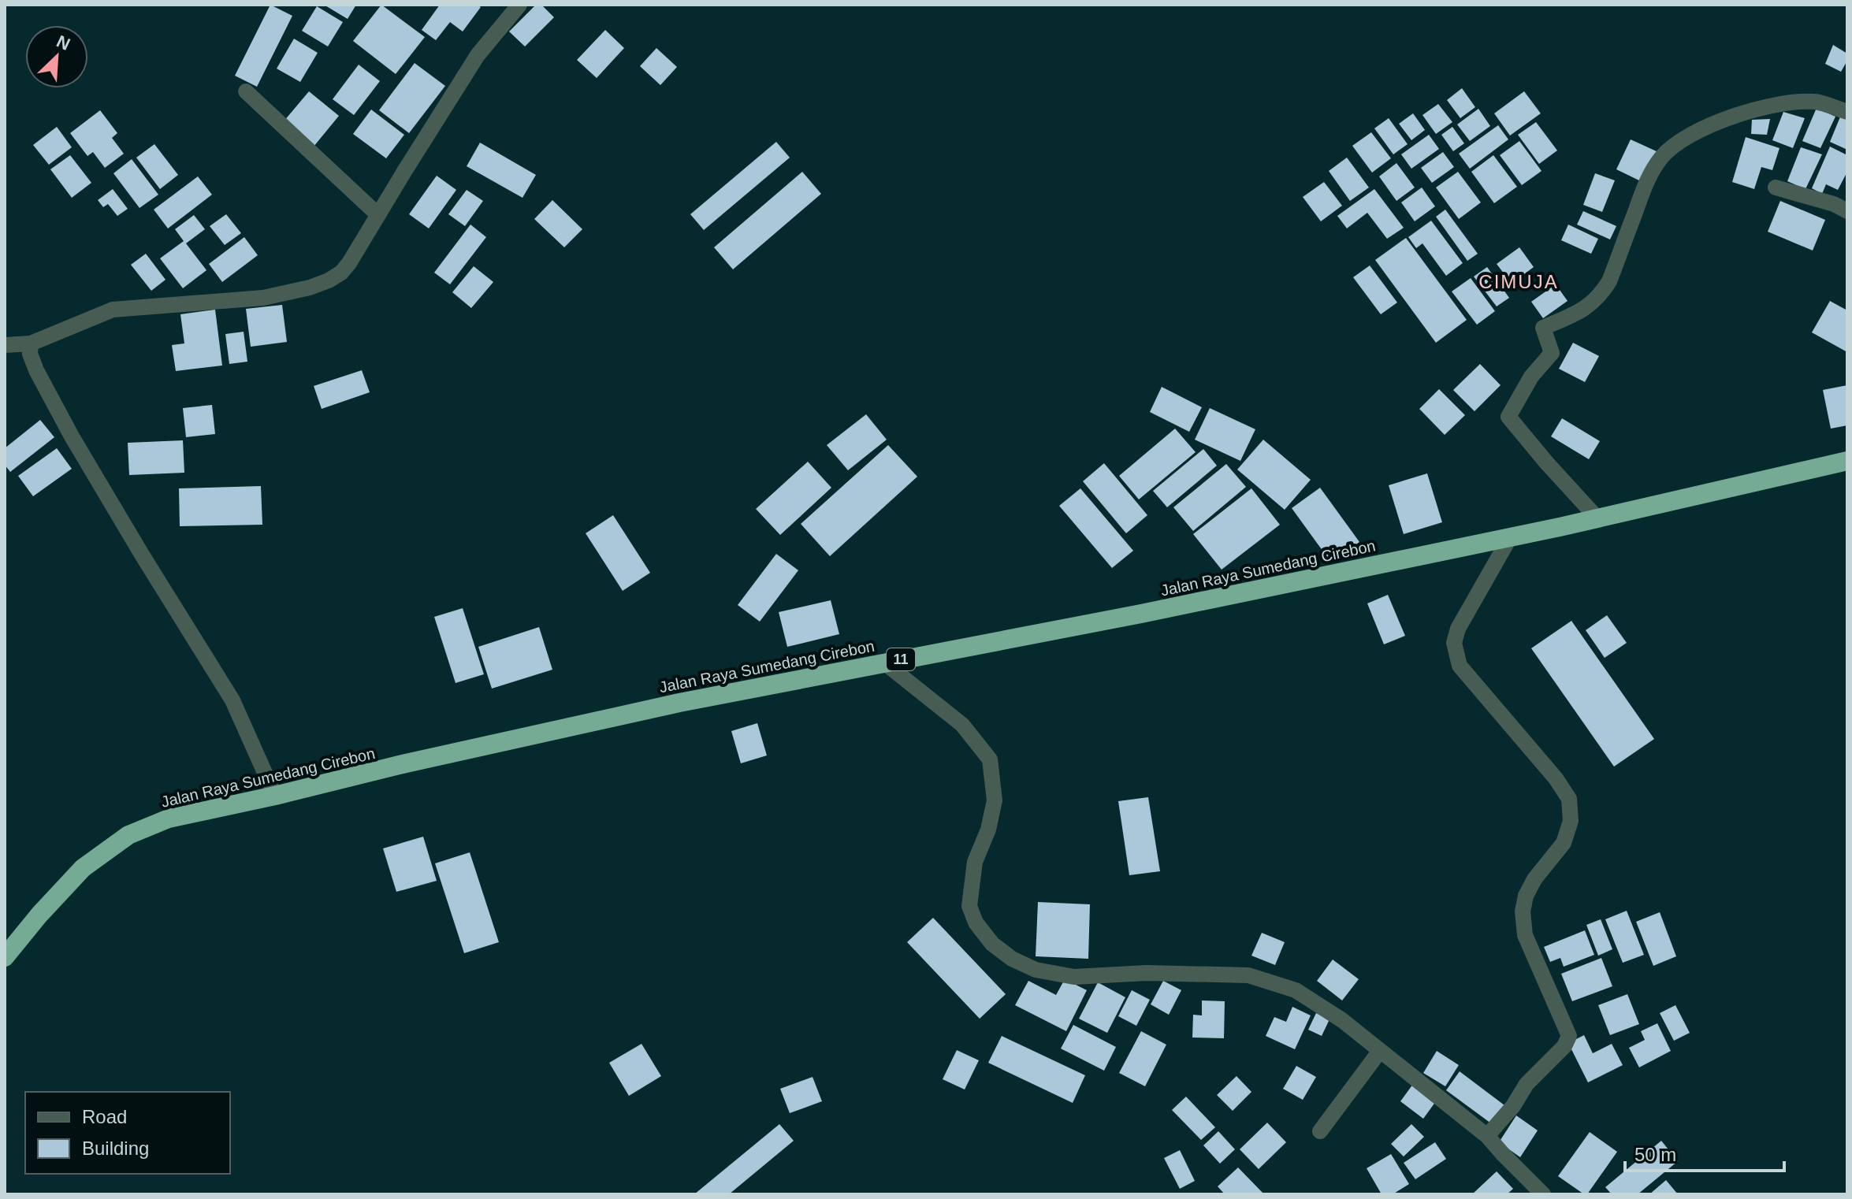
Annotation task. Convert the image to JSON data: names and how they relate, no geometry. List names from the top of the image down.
{
  "streets": {
    "highway": ["Jalan Raya Sumedang Cirebon", "11"]
  },
  "districts": ["CIMUJA"],
  "legend": ["Road", "Building"],
  "scale_bar": "50 m",
  "north": "top right"
}
